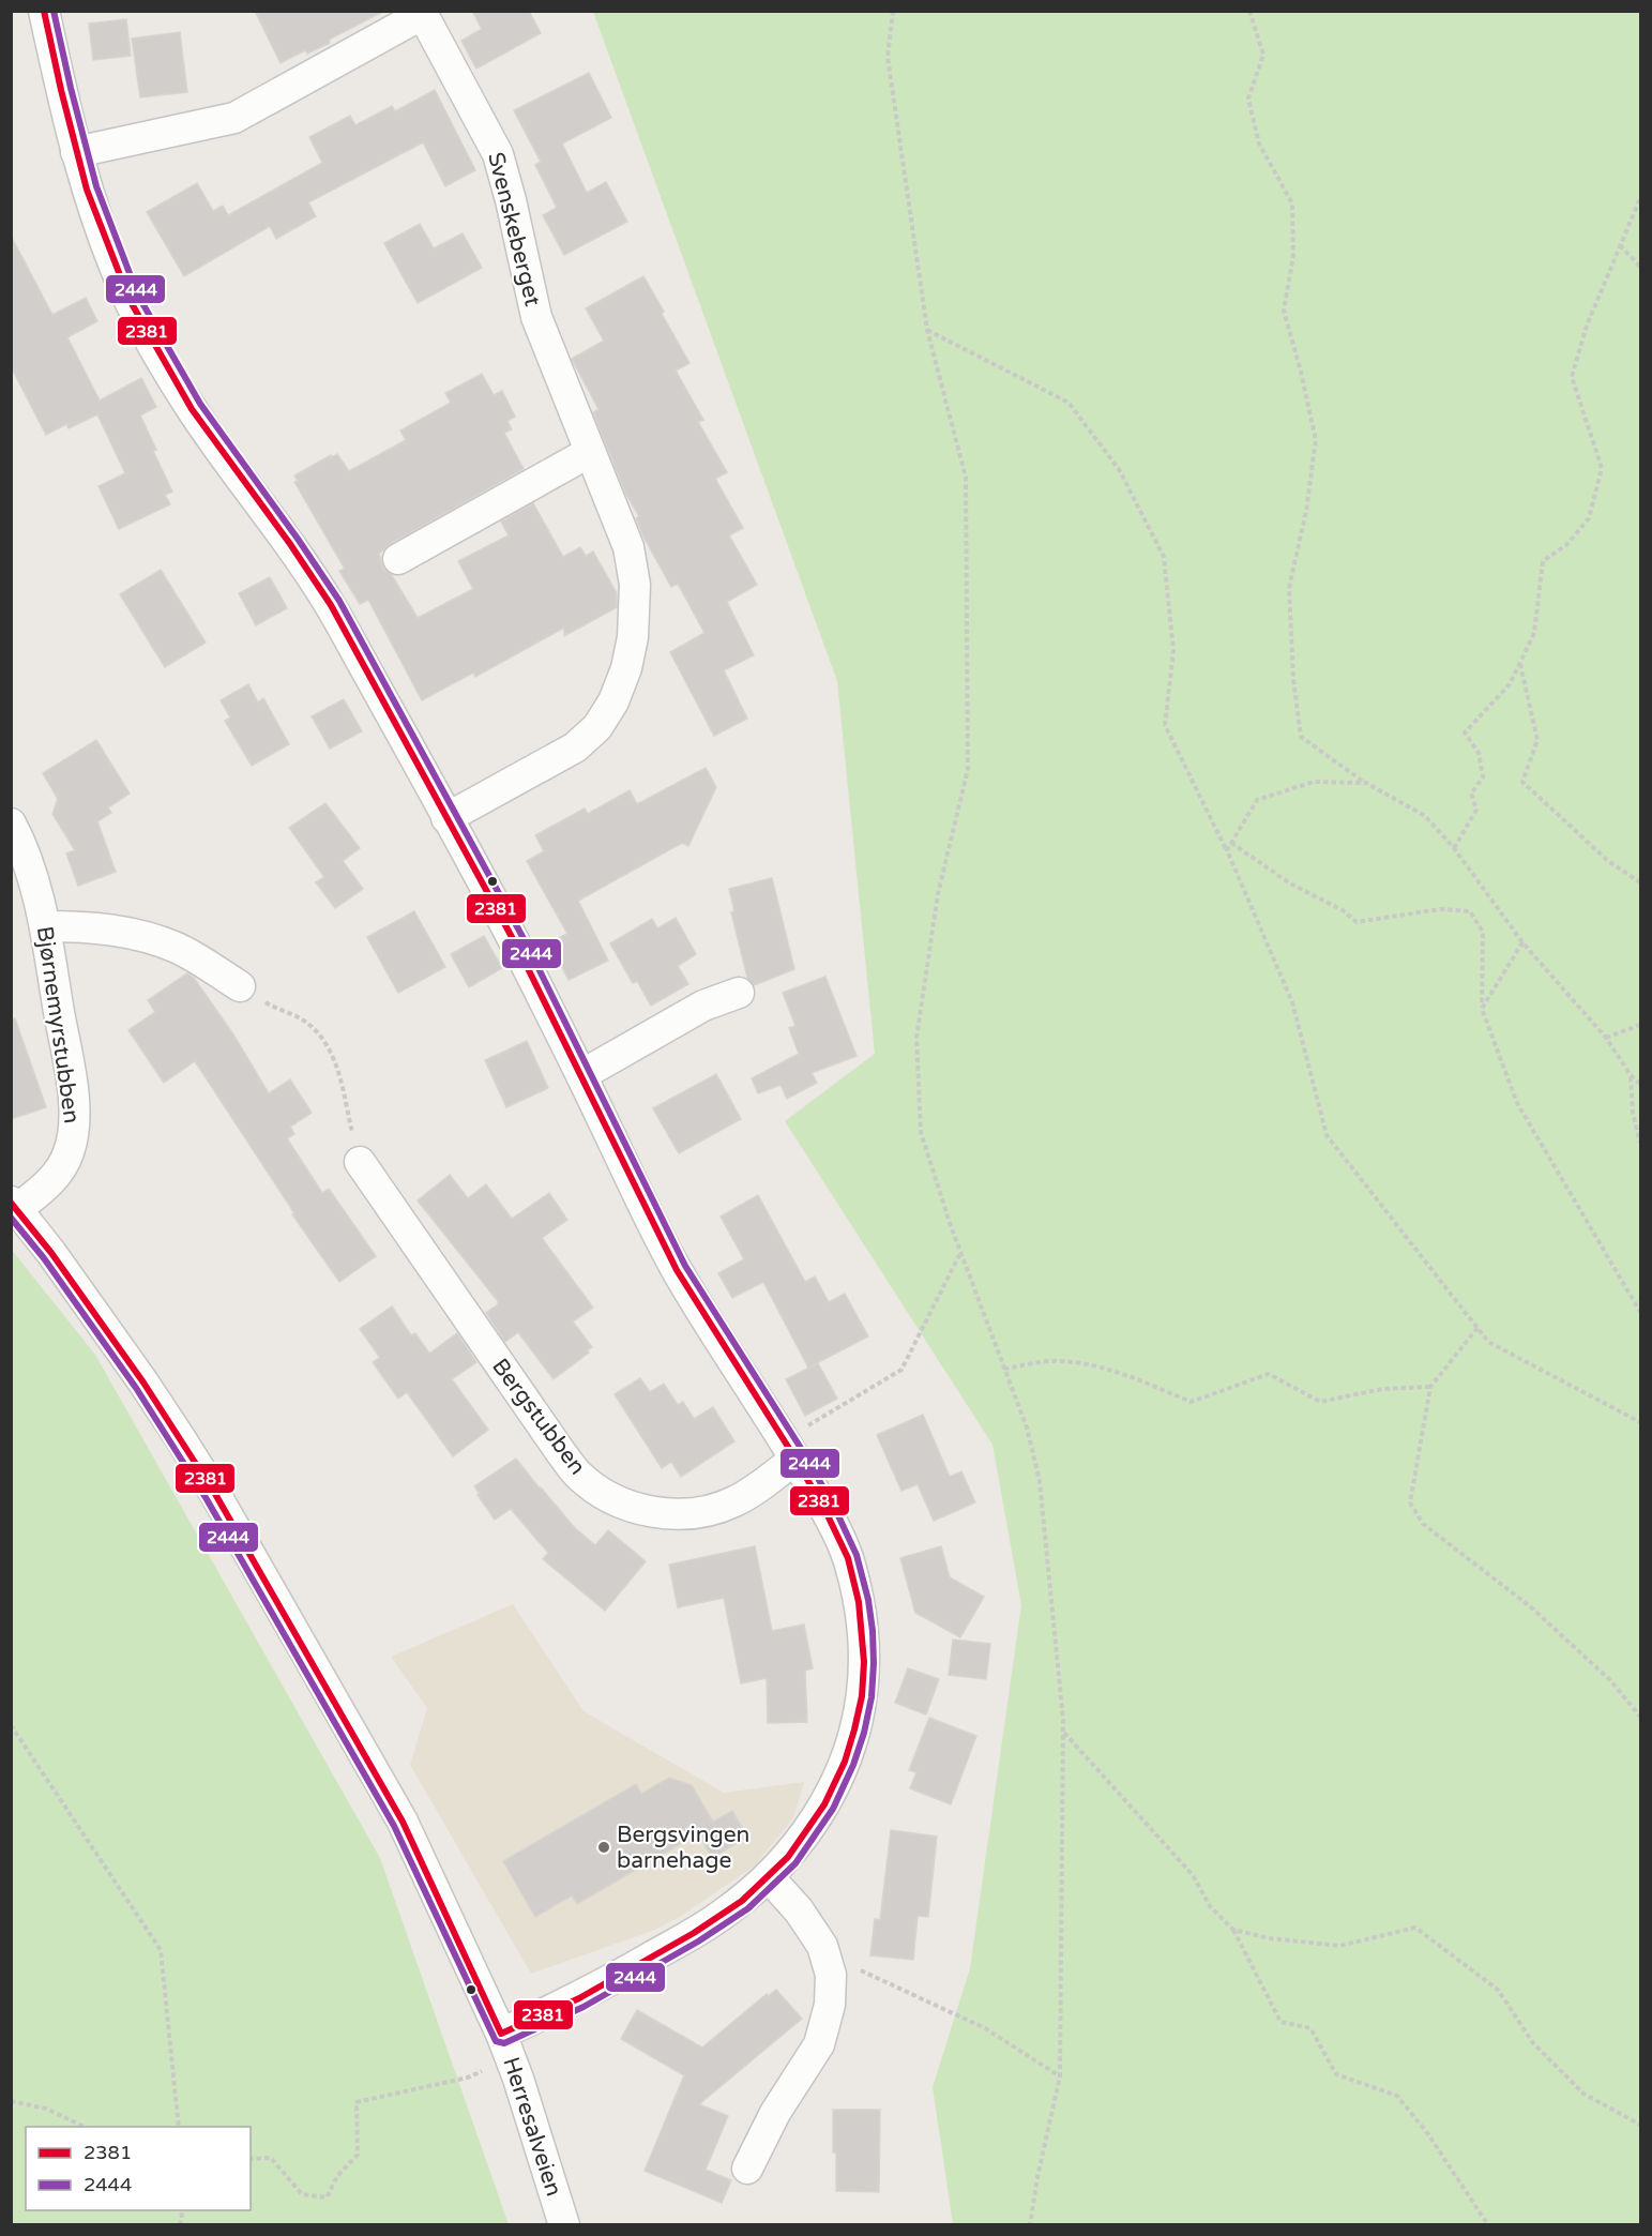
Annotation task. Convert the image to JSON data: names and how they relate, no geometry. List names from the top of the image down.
{
  "streets": {
    "street": [
      "Svenskeberget",
      "Bjørnemyrstubben",
      "Bergstubben",
      "Herresalveien"
    ]
  },
  "crossings": [
    ["Bjørnemyrstubben", "Herresalveien"]
  ],
  "places": ["Bergsvingen barnehage"],
  "lines": ["transit line 2381", "transit line 2444"],
  "legend": ["2381", "2444"]
}
